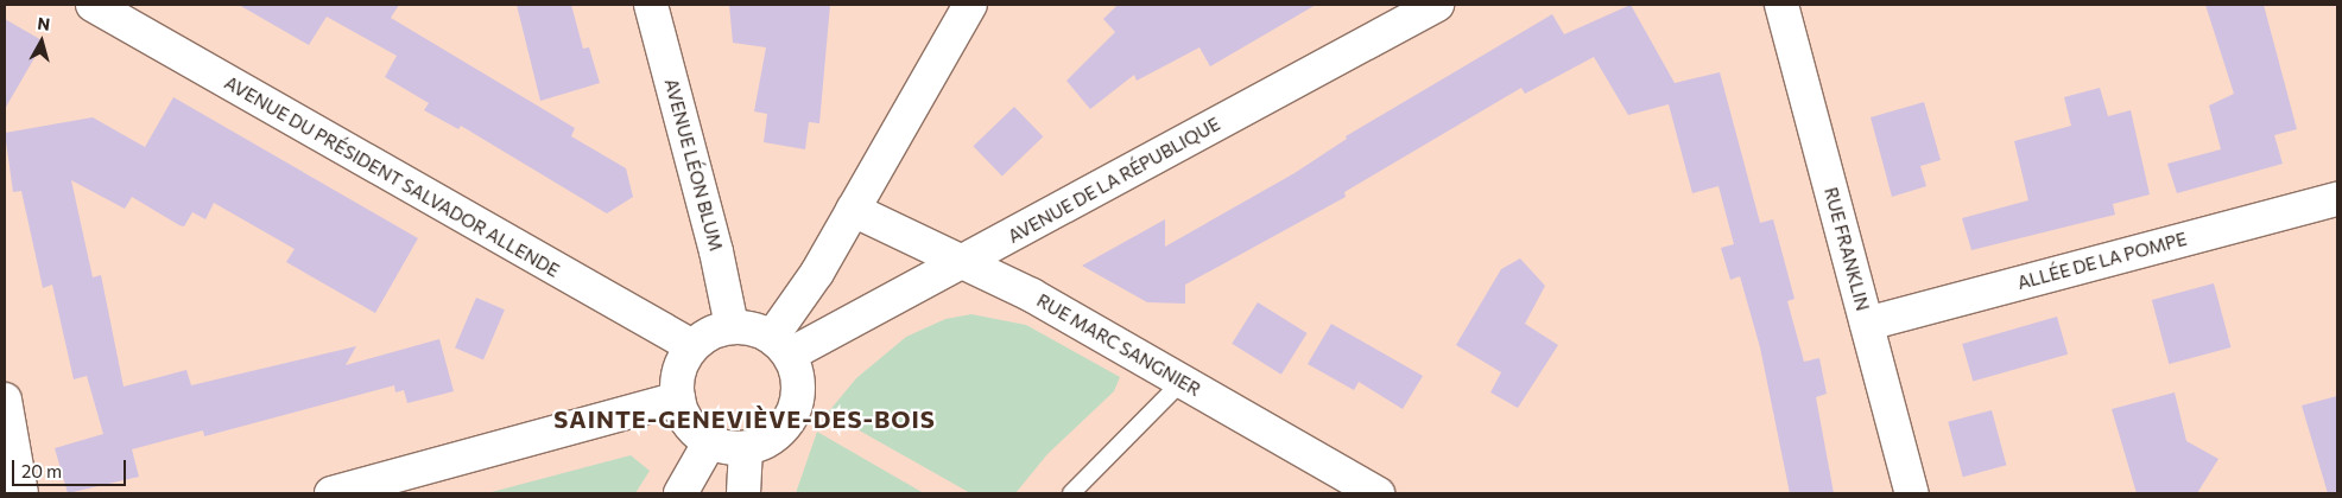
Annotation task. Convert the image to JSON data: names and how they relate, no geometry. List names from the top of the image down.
{
  "streets": {
    "street": [
      "AVENUE LÉON BLUM",
      "AVENUE DU PRÉSIDENT SALVADOR ALLENDE",
      "AVENUE DE LA RÉPUBLIQUE",
      "RUE FRANKLIN",
      "ALLÉE DE LA POMPE",
      "RUE MARC SANGNIER"
    ]
  },
  "crossings": [
    ["AVENUE LÉON BLUM", "AVENUE DU PRÉSIDENT SALVADOR ALLENDE"],
    ["AVENUE LÉON BLUM", "AVENUE DE LA RÉPUBLIQUE"],
    ["AVENUE DU PRÉSIDENT SALVADOR ALLENDE", "AVENUE DE LA RÉPUBLIQUE"],
    ["AVENUE DE LA RÉPUBLIQUE", "RUE MARC SANGNIER"],
    ["RUE FRANKLIN", "ALLÉE DE LA POMPE"]
  ],
  "districts": ["SAINTE-GENEVIÈVE-DES-BOIS"],
  "scale_bar": "20 m",
  "north": "top"
}
